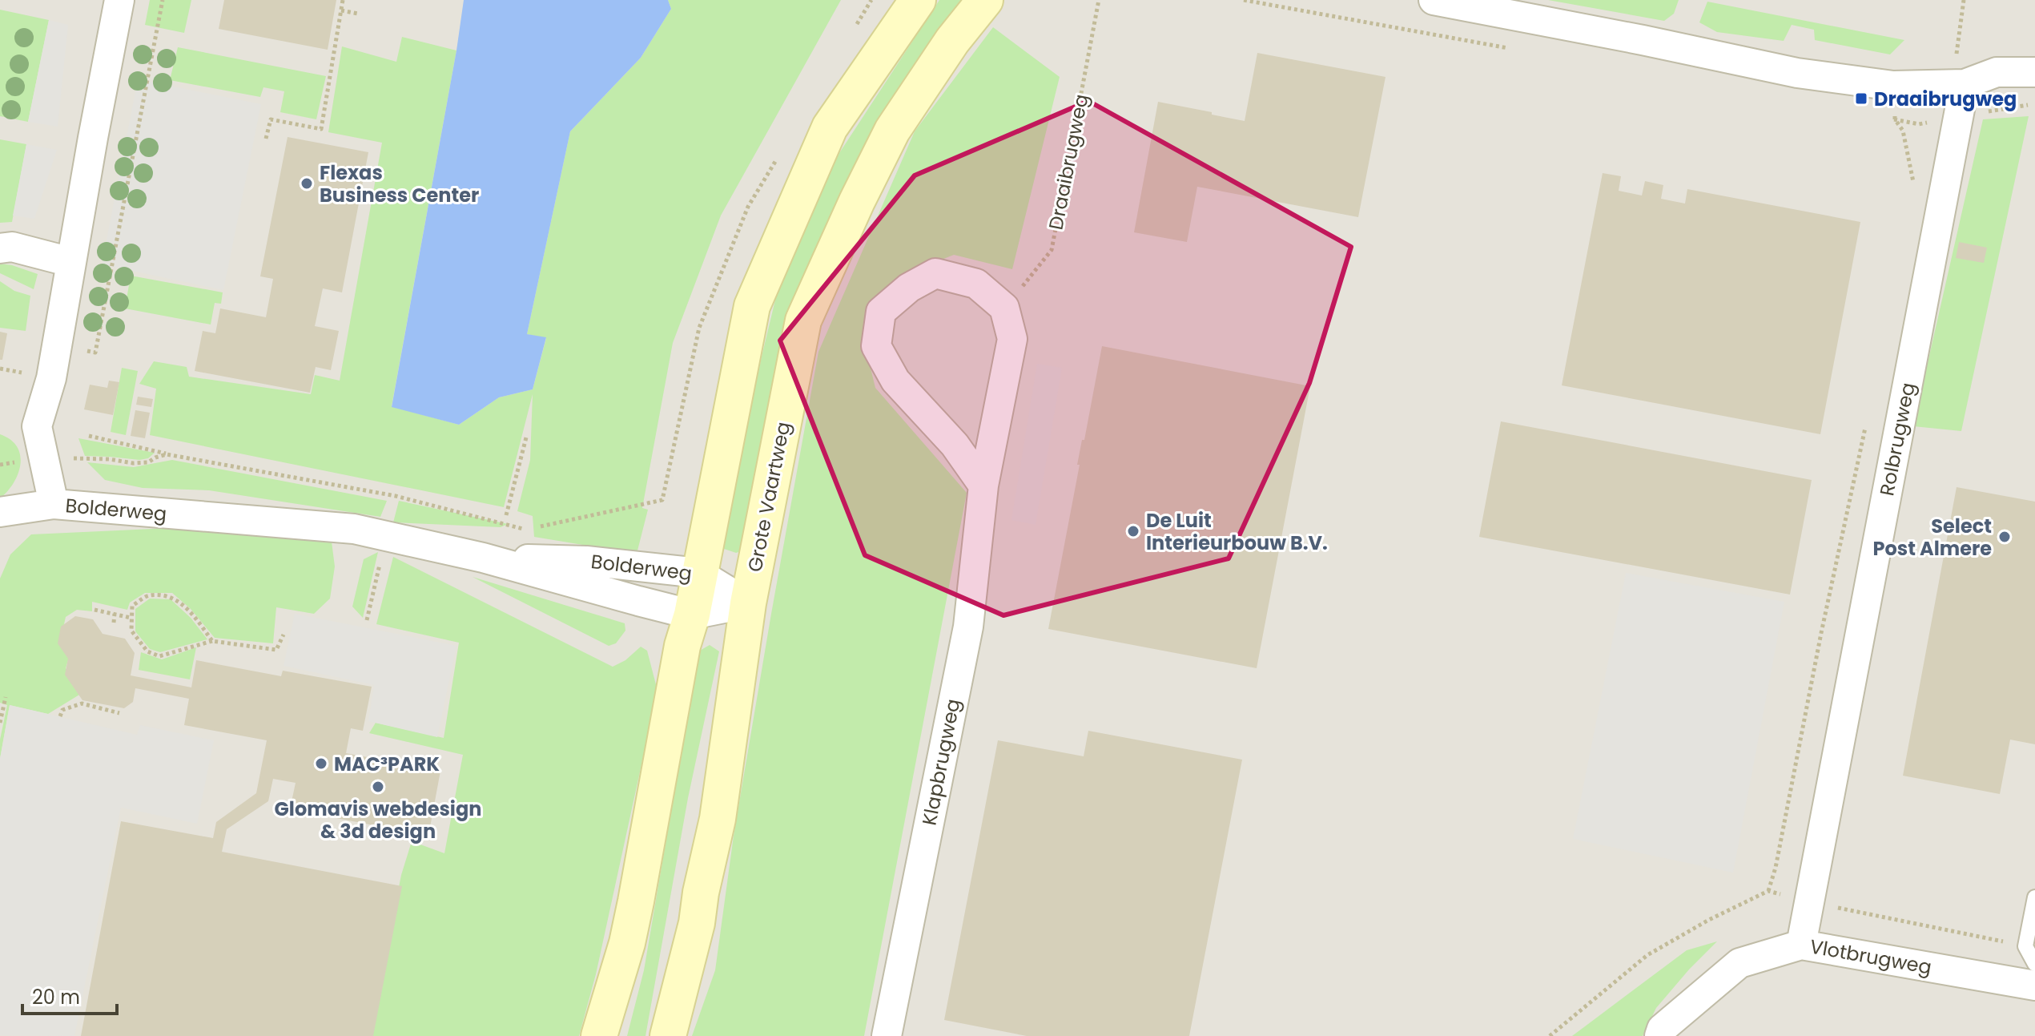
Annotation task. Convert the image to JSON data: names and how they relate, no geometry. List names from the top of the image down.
{
  "streets": {
    "main road": ["Grote Vaartweg"],
    "street": [
      "Rolbrugweg",
      "Bolderweg",
      "Klapbrugweg",
      "Vlotbrugweg"
    ],
    "path": ["Draaibrugweg"]
  },
  "crossings": [
    ["Draaibrugweg", "Klapbrugweg"],
    ["Rolbrugweg", "Vlotbrugweg"],
    ["Grote Vaartweg", "Bolderweg"]
  ],
  "places": {
    "transit": ["Draaibrugweg"],
    "other": [
      "Flexas Business Center",
      "De Luit Interieurbouw B.V.",
      "Select Post Almere",
      "MAC³PARK",
      "Glomavis webdesign & 3d design"
    ]
  },
  "scale_bar": "20 m"
}
